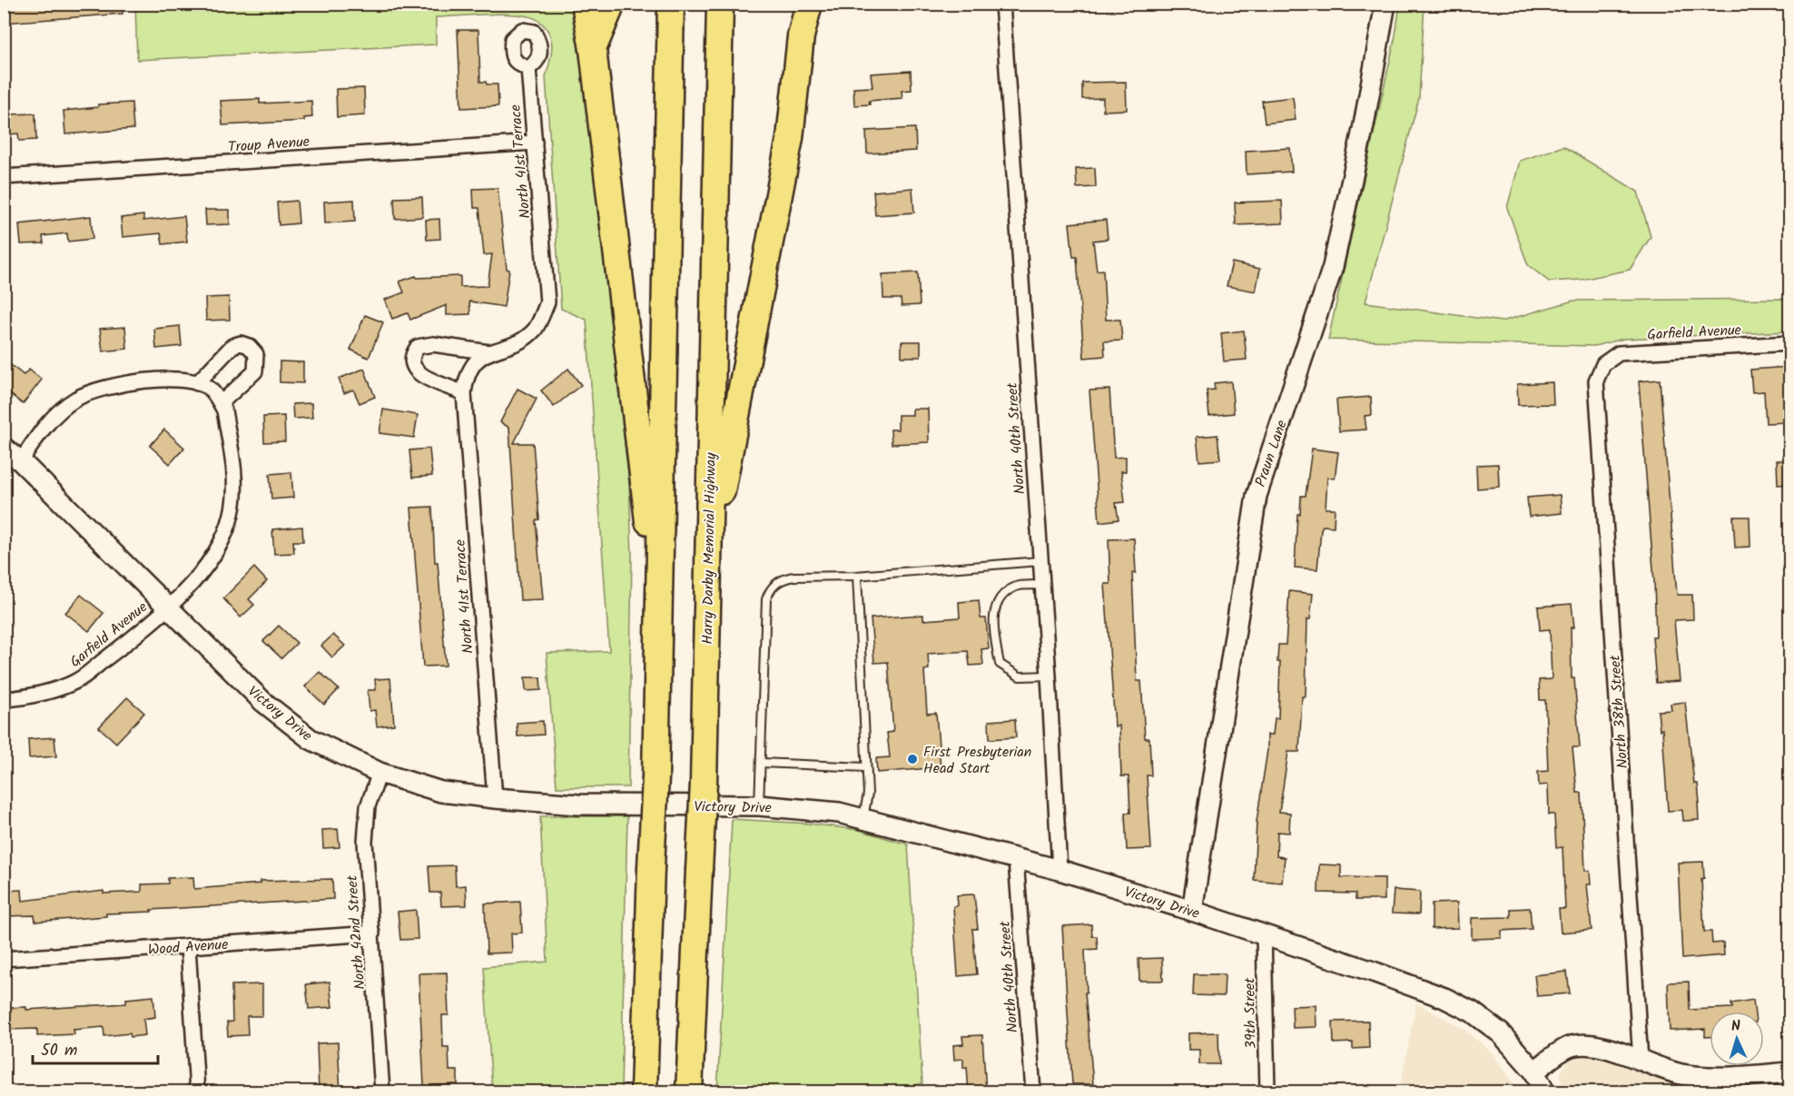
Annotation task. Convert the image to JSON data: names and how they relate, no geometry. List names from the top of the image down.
{
  "streets": {
    "highway": ["Harry Darby Memorial Highway"],
    "main road": ["Praun Lane", "Victory Drive"],
    "street": [
      "Troup Avenue",
      "North 41st Terrace",
      "Garfield Avenue",
      "North 40th Street",
      "North 38th Street",
      "North 42nd Street",
      "Wood Avenue",
      "39th Street"
    ]
  },
  "crossings": [
    ["Troup Avenue", "North 41st Terrace"],
    ["North 41st Terrace", "Victory Drive"],
    ["Garfield Avenue", "North 38th Street"],
    ["Garfield Avenue", "Victory Drive"],
    ["North 40th Street", "Victory Drive"],
    ["Praun Lane", "Victory Drive"],
    ["Victory Drive", "North 42nd Street"],
    ["Victory Drive", "39th Street"],
    ["North 42nd Street", "Wood Avenue"]
  ],
  "places": ["First Presbyterian Head Start"],
  "scale_bar": "50 m",
  "north": "top"
}
